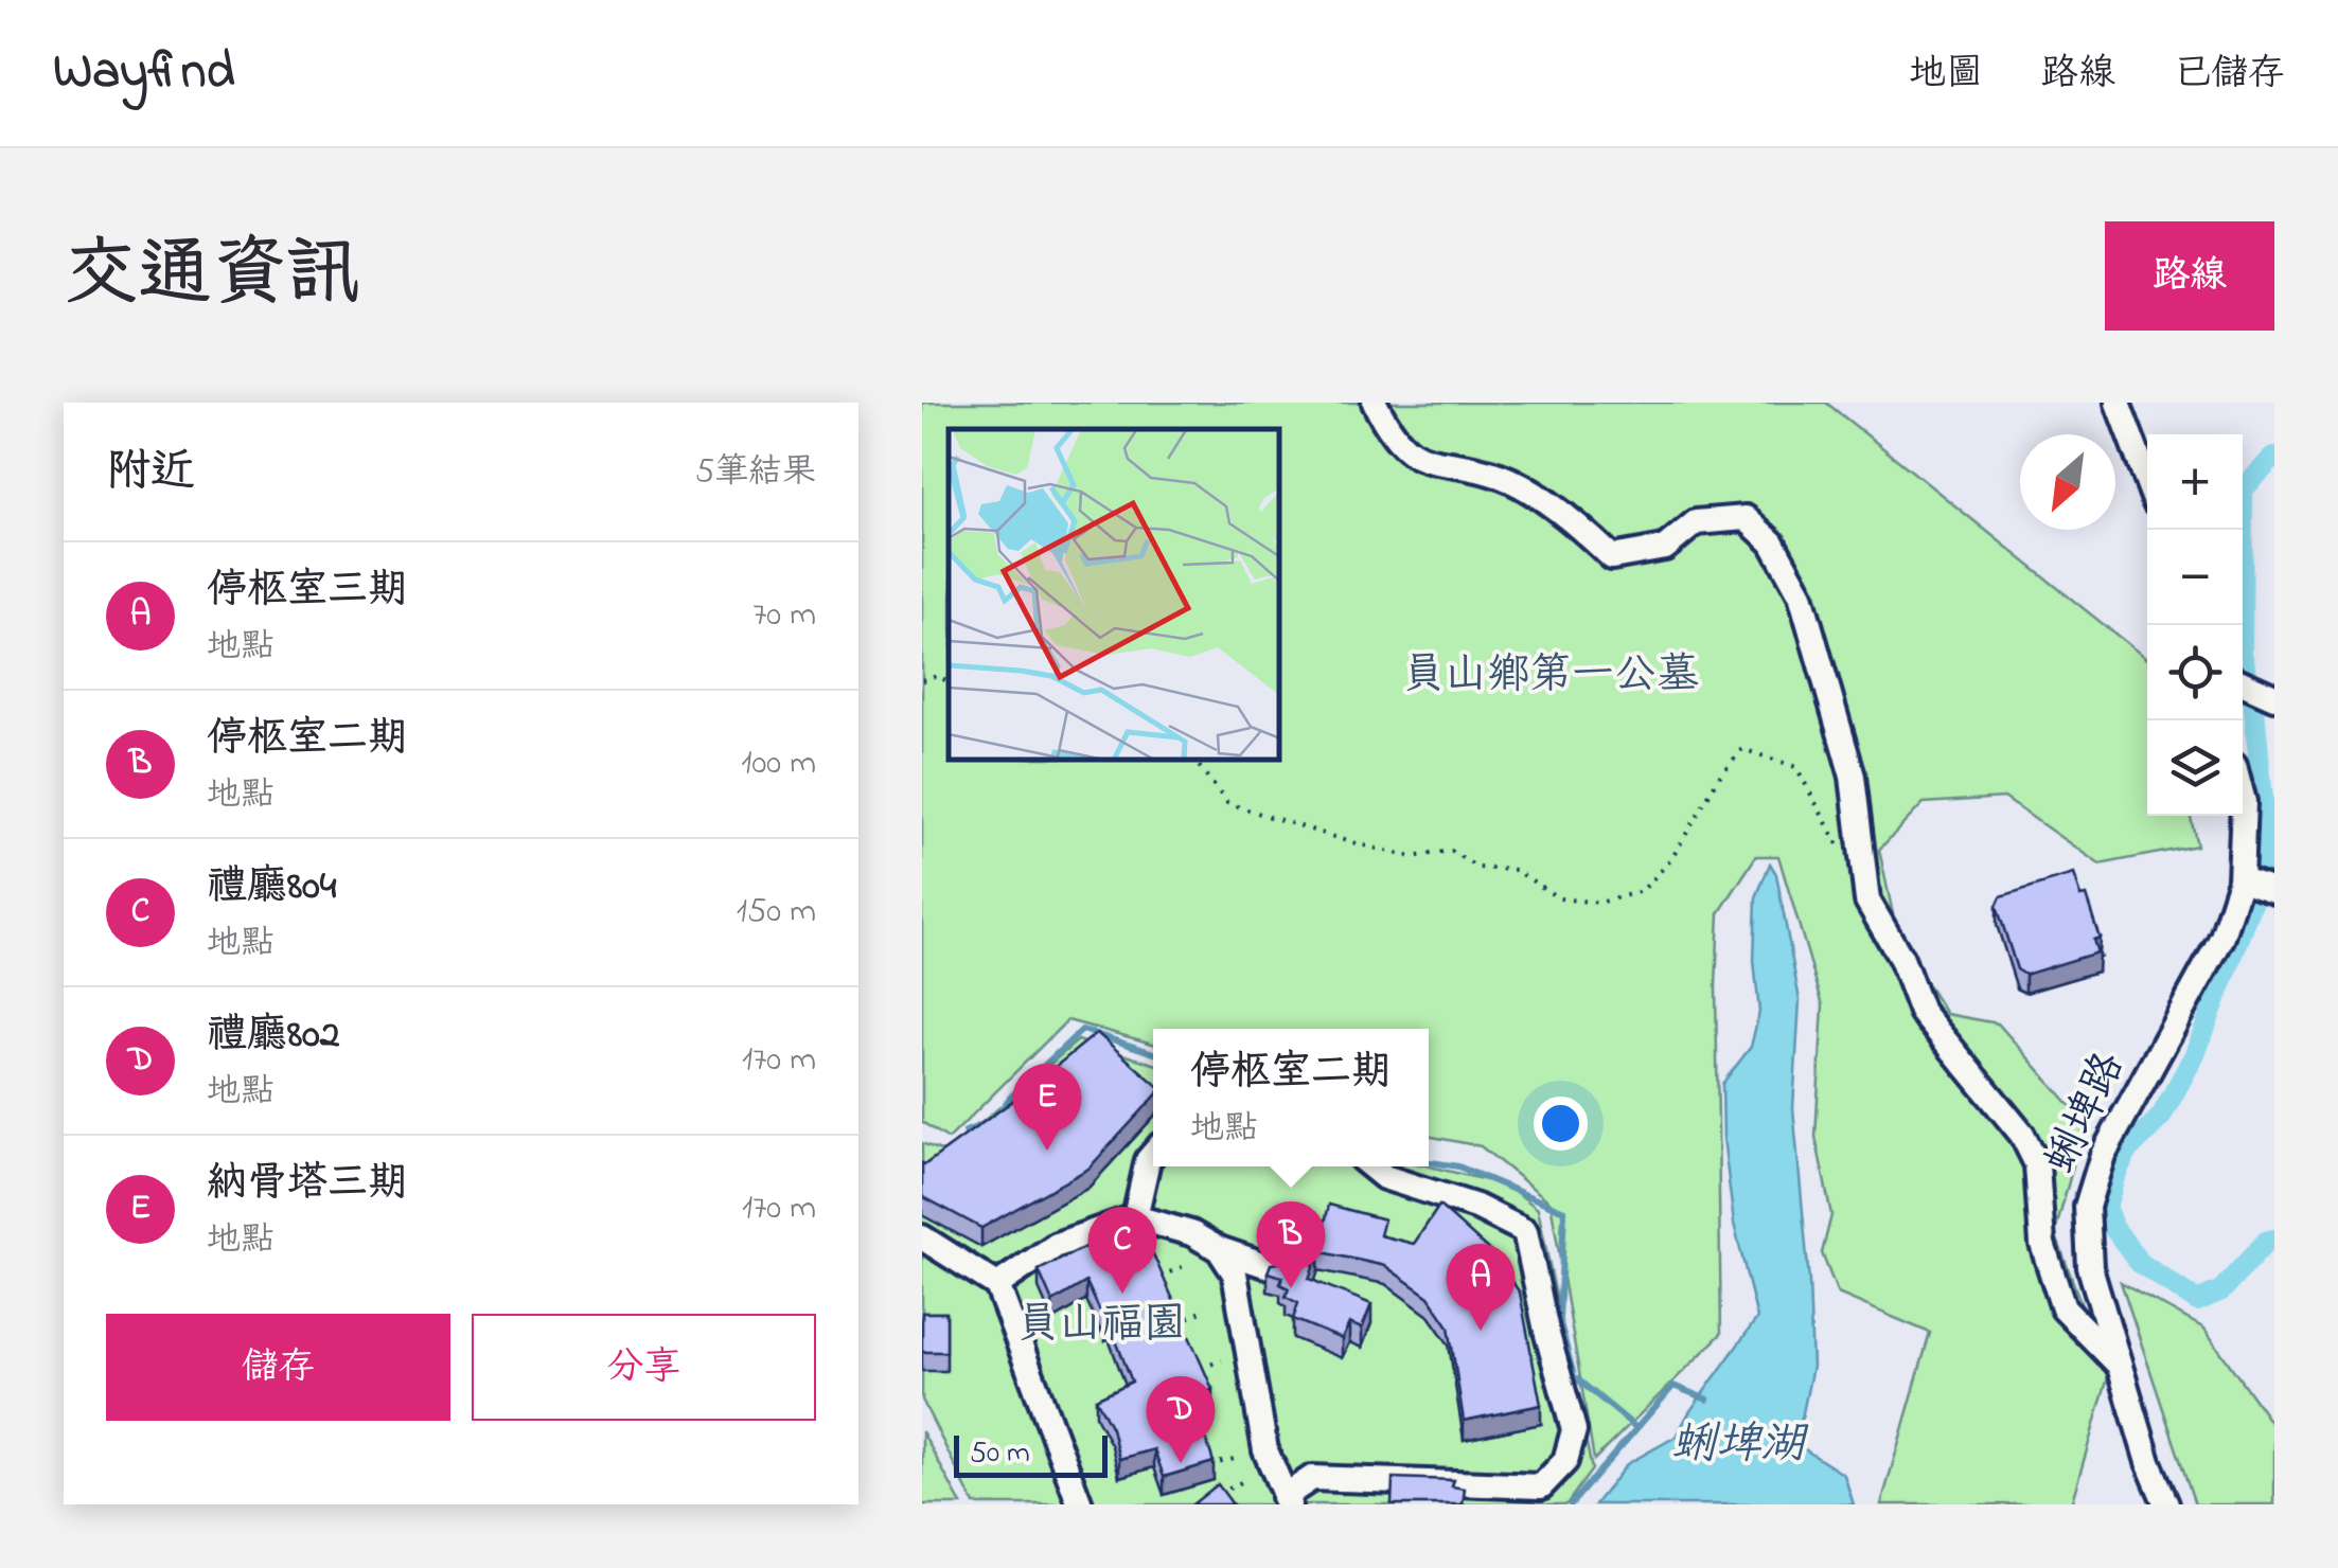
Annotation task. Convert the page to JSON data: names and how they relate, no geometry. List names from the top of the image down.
{
  "streets": {
    "street": ["蜊埤路"]
  },
  "water": ["蜊埤湖"],
  "parks": ["員山鄉第一公墓", "員山福園"],
  "scale_bar": "50 m",
  "north": "bottom left",
  "page": {
    "header": "Wayfind",
    "nav": ["地圖", "路線", "已儲存"],
    "title": "交通資訊",
    "buttons": [
      "路線",
      ["儲存", "分享"]
    ],
    "heading": ["附近", "5筆結果"],
    "map_buttons": ["+", "−"],
    "list": [
      {
        "mark": "A",
        "name": "停柩室三期",
        "note": "地點",
        "value": "70 m"
      },
      {
        "mark": "B",
        "name": "停柩室二期",
        "note": "地點",
        "value": "100 m"
      },
      {
        "mark": "C",
        "name": "禮廳804",
        "note": "地點",
        "value": "150 m"
      },
      {
        "mark": "D",
        "name": "禮廳802",
        "note": "地點",
        "value": "170 m"
      },
      {
        "mark": "E",
        "name": "納骨塔三期",
        "note": "地點",
        "value": "170 m"
      }
    ],
    "popup": ["停柩室二期", "地點"],
    "pins": [
      "E",
      "B",
      "C",
      "A",
      "D"
    ],
    "scale": "50 m"
  }
}
